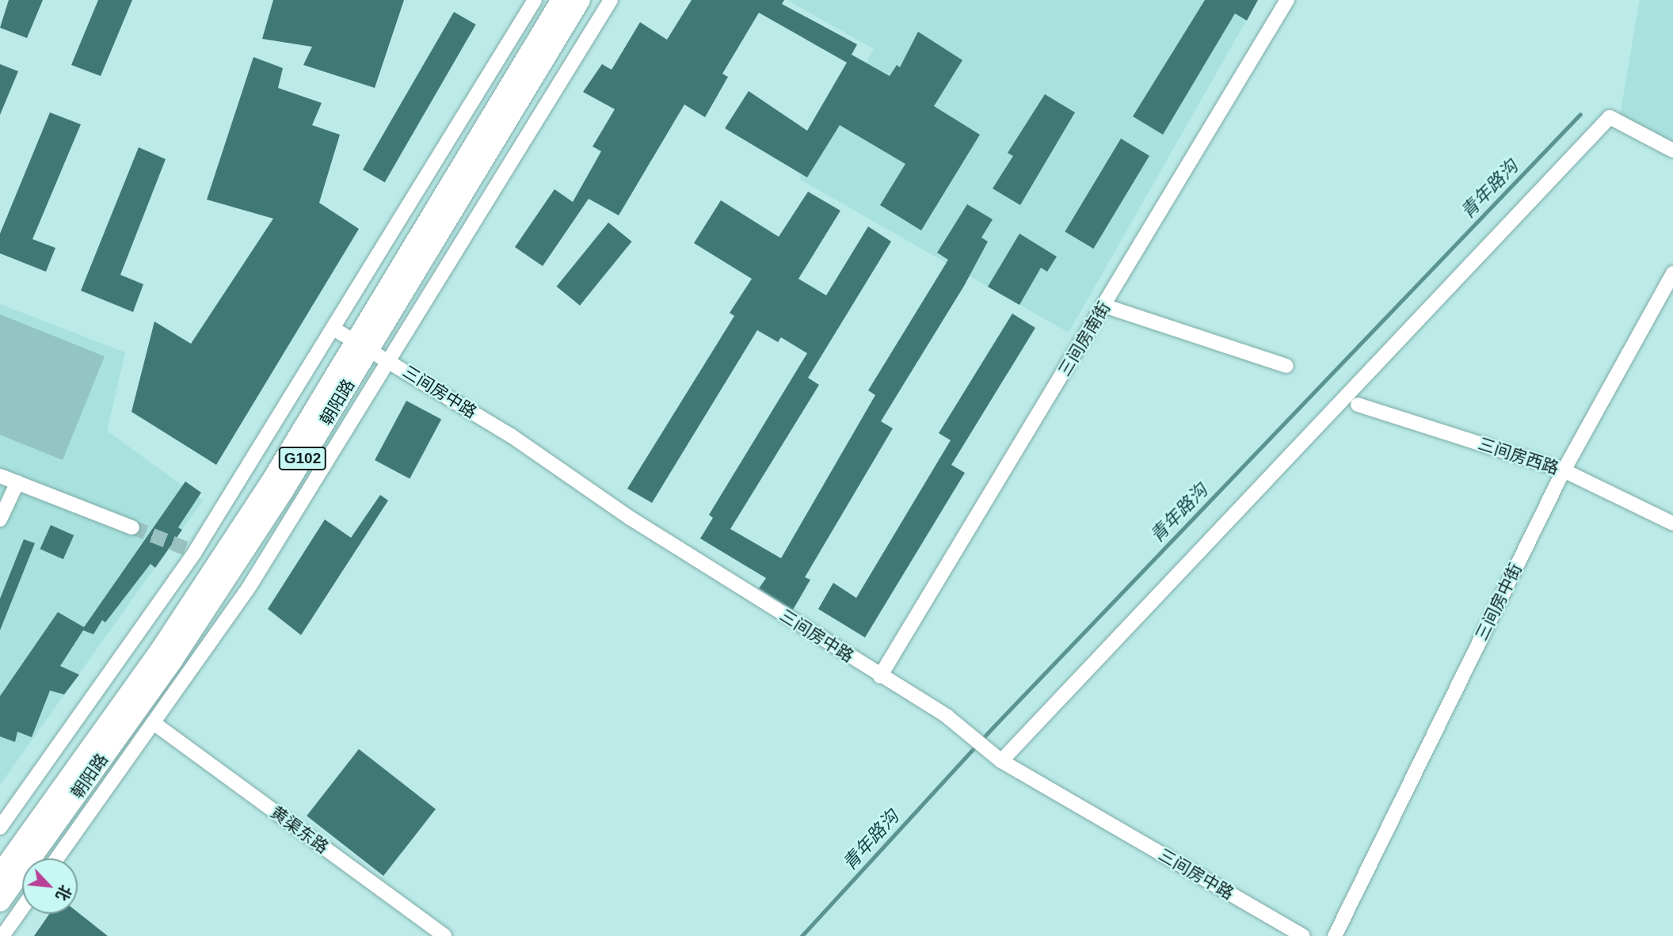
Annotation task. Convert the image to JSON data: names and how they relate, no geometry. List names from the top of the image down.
{
  "streets": {
    "highway": ["朝阳路", "G102"],
    "street": [
      "三间房南街",
      "三间房中路",
      "三间房西路",
      "三间房中街",
      "黄渠东路"
    ]
  },
  "crossings": [
    ["三间房南街", "三间房中路"],
    ["三间房中路", "朝阳路"],
    ["朝阳路", "黄渠东路"],
    ["三间房西路", "三间房中街"]
  ],
  "water": ["青年路沟"],
  "north": "bottom right"
}
